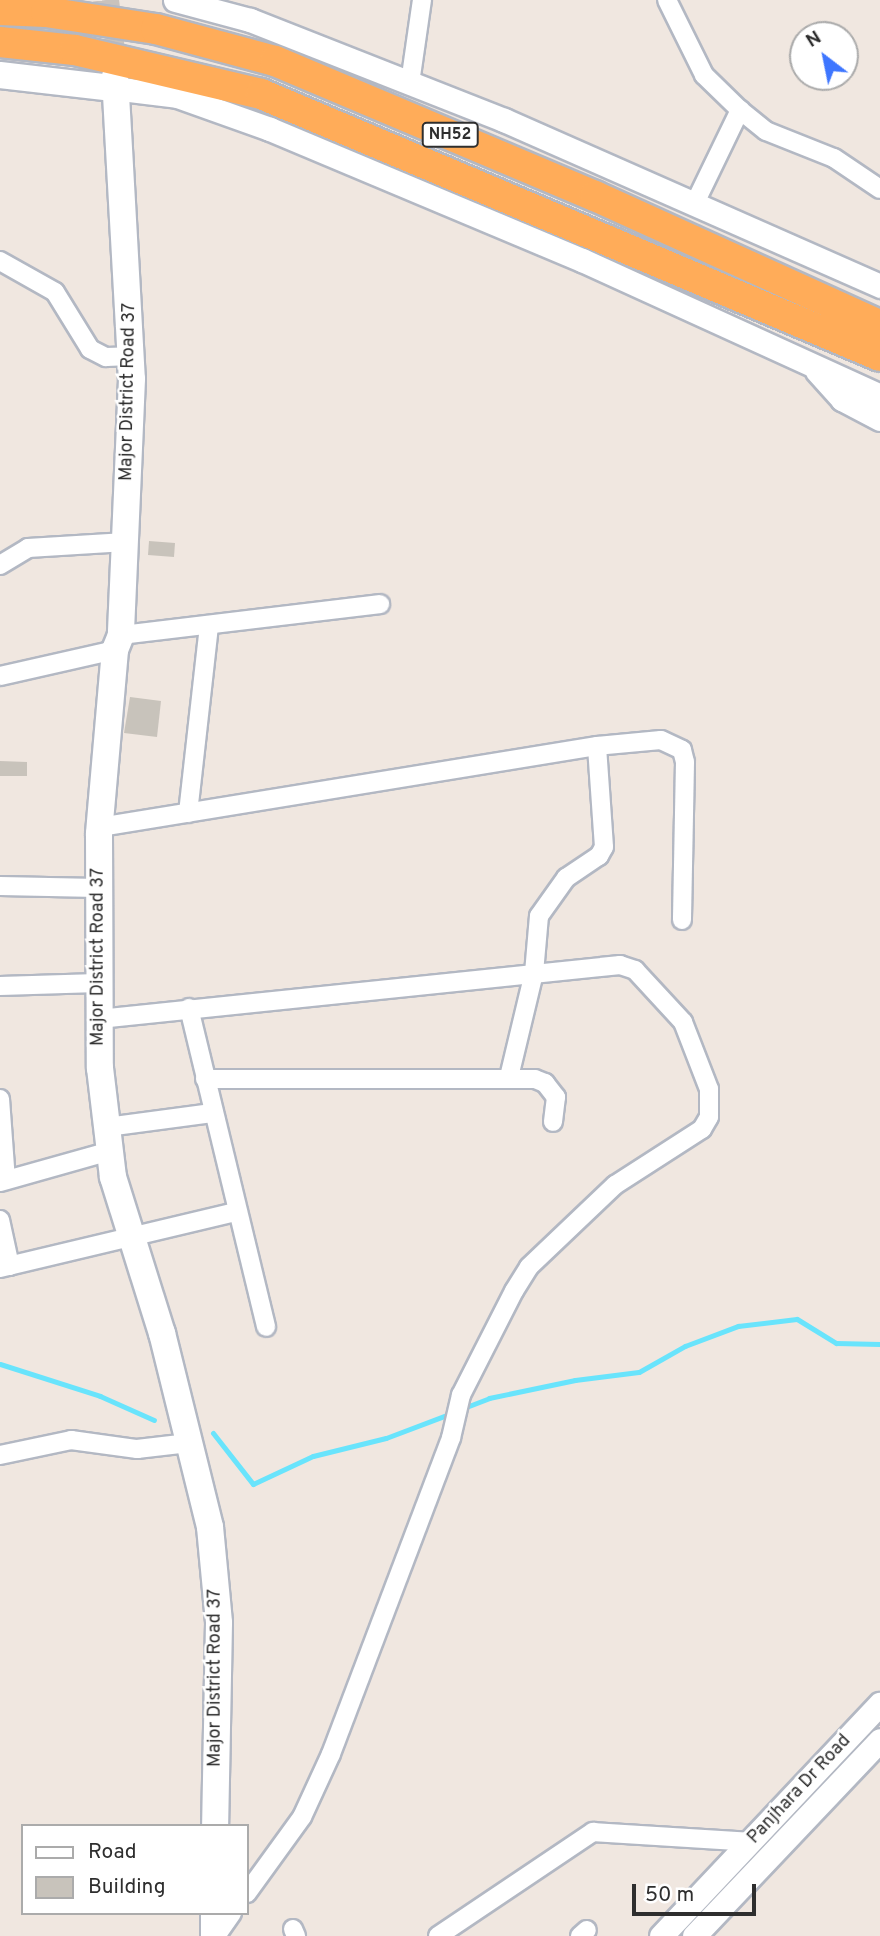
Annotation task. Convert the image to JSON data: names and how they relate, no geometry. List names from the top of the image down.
{
  "streets": {
    "highway": ["NH52"],
    "main road": ["Major District Road 37"],
    "street": ["Panjhara Dr Road"]
  },
  "legend": ["Road", "Building"],
  "scale_bar": "50 m",
  "north": "top left"
}
